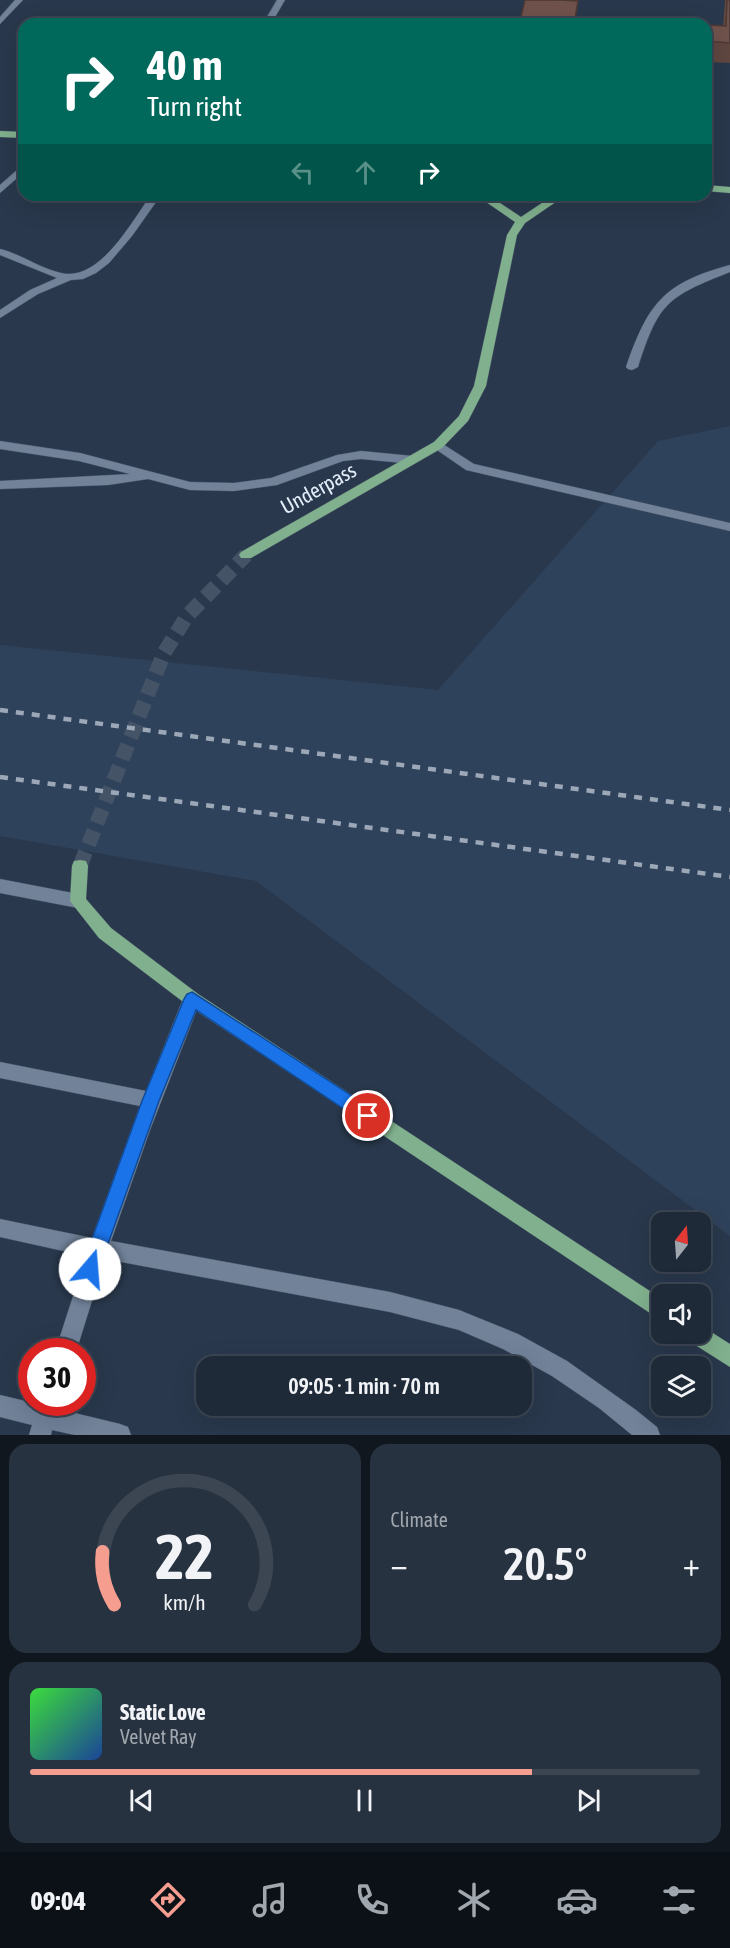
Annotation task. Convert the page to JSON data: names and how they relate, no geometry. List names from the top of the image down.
{
  "streets": {
    "main road": ["Underpass"]
  },
  "north": "top",
  "page": {
    "turn": ["40 m", "Turn right"],
    "limit": "30",
    "trip": "09:05 · 1 min · 70 m",
    "tile": "Climate",
    "heat": ["−", "20.5°", "+"],
    "song": ["Static Love", "Velvet Ray"],
    "tabs": "09:04",
    "gauge": ["22", "km/h"]
  }
}
